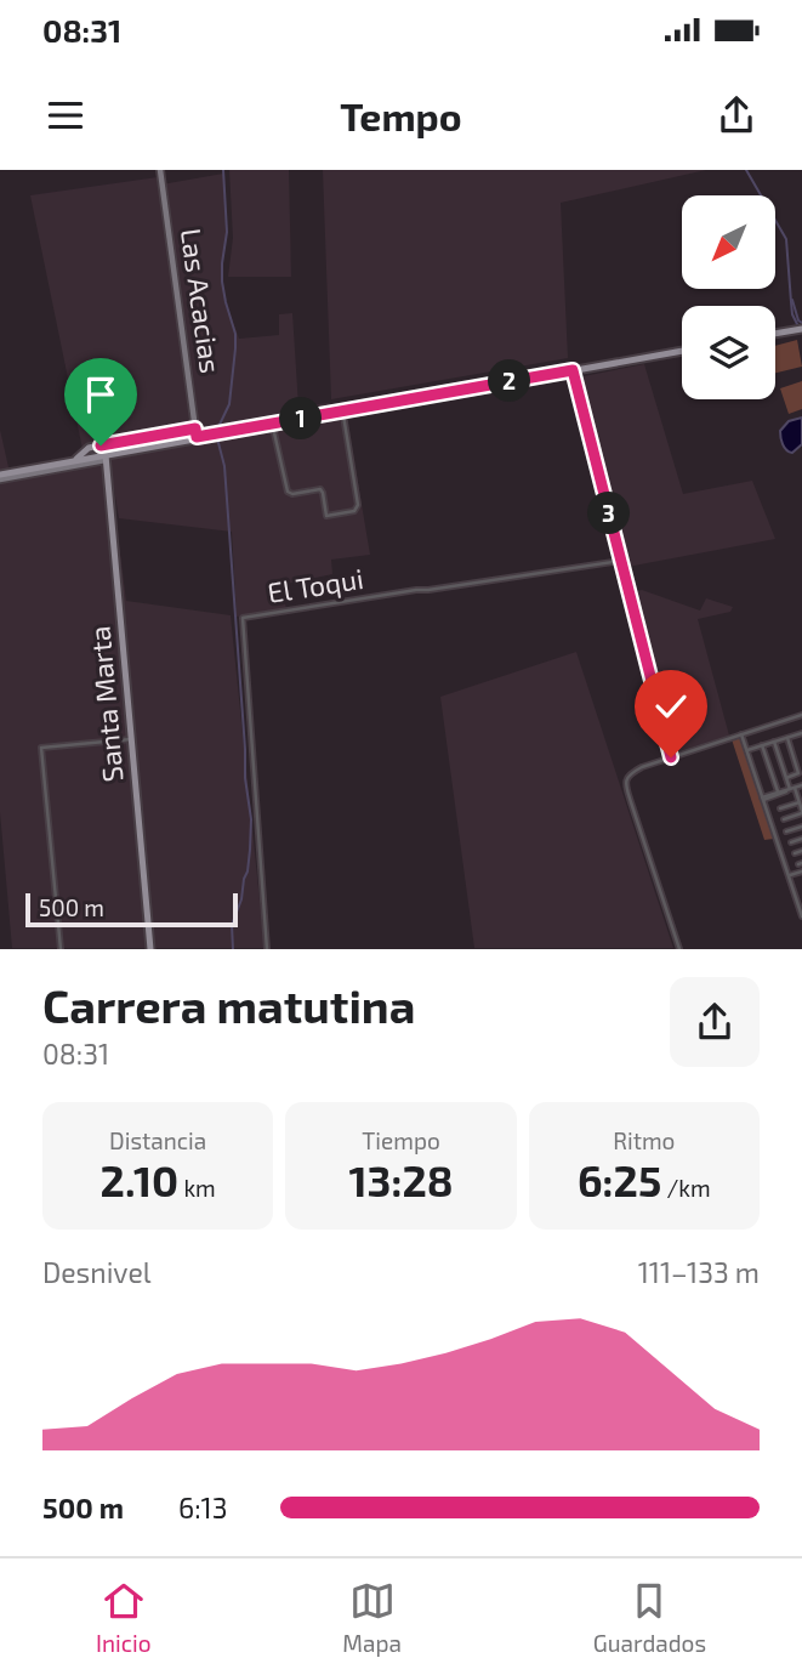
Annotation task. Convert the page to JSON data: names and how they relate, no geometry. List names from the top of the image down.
{
  "streets": {
    "main road": ["Las Acacias", "Santa Marta"],
    "street": ["El Toqui"]
  },
  "scale_bar": "500 m",
  "north": "bottom left",
  "page": {
    "status": "08:31",
    "header": "Tempo",
    "pins": ["2", "1", "3"],
    "scale": "500 m",
    "heading": ["Carrera matutina", "08:31"],
    "stats": [
      ["Distancia", "2.10 km"],
      ["Tiempo", "13:28"],
      ["Ritmo", "6:25 /km"]
    ],
    "chart": ["Desnivel", "111–133 m"],
    "list": [
      {
        "name": "500 m",
        "note": "6:13"
      }
    ],
    "tabs": ["Inicio", "Mapa", "Guardados"]
  }
}
